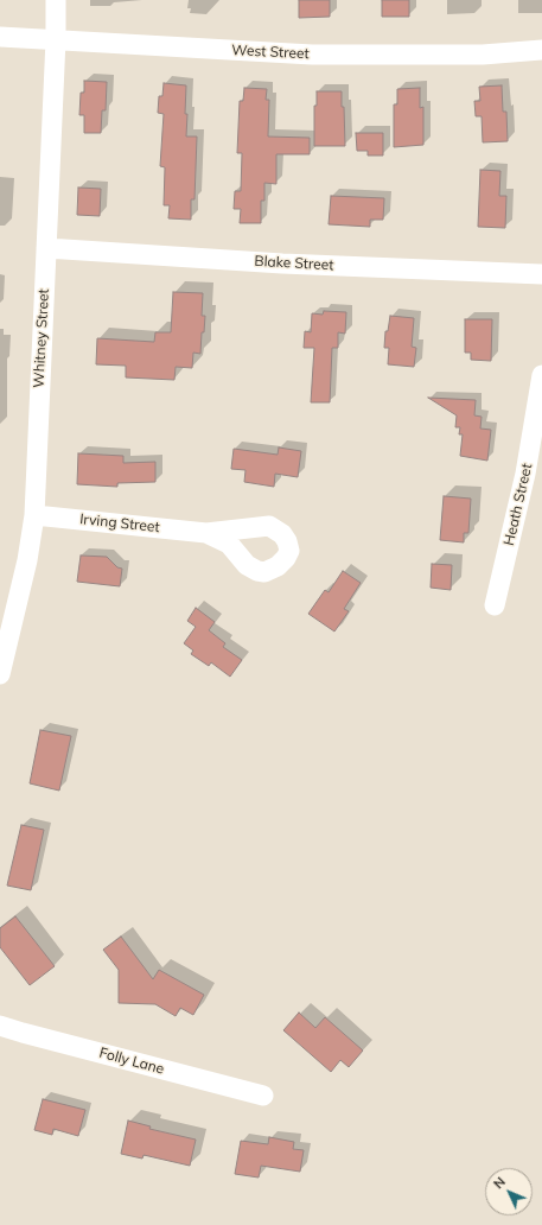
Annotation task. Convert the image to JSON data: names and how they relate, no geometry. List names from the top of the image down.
{
  "streets": {
    "street": [
      "West Street",
      "Blake Street",
      "Whitney Street",
      "Heath Street",
      "Irving Street",
      "Folly Lane"
    ]
  },
  "crossings": [
    ["West Street", "Whitney Street"],
    ["Blake Street", "Whitney Street"],
    ["Whitney Street", "Irving Street"]
  ],
  "north": "top left"
}
